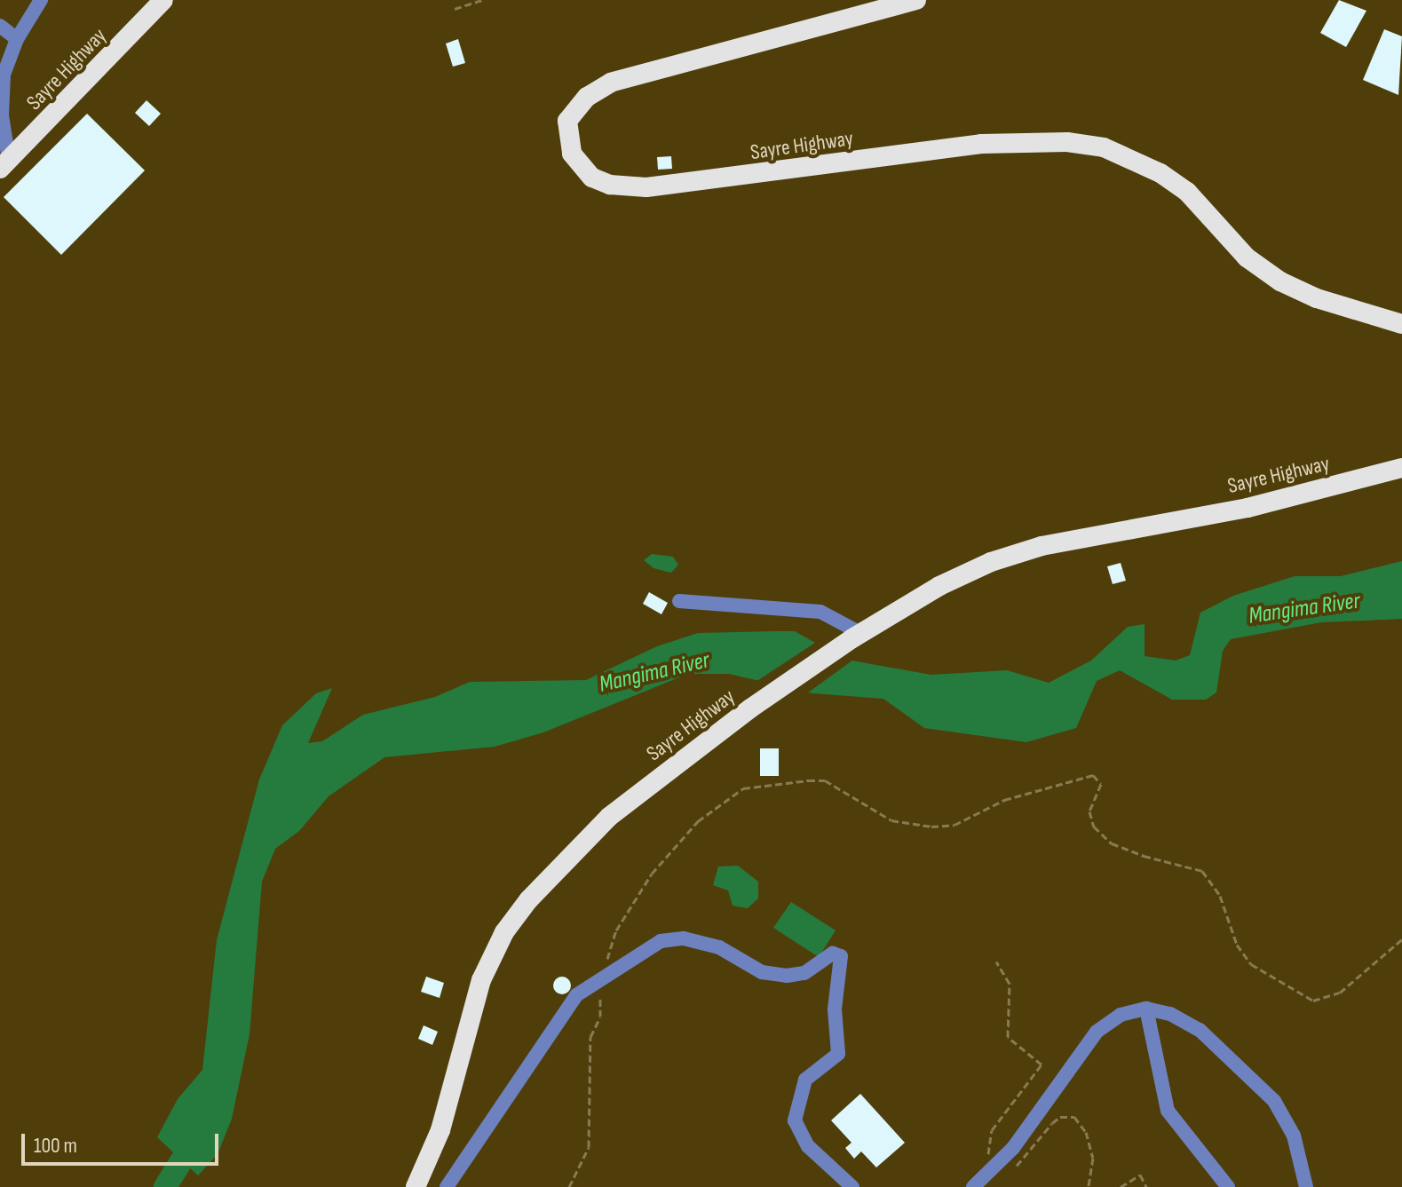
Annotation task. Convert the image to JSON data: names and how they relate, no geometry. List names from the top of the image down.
{
  "streets": {
    "highway": ["Sayre Highway"]
  },
  "water": ["Mangima River"],
  "scale_bar": "100 m"
}
